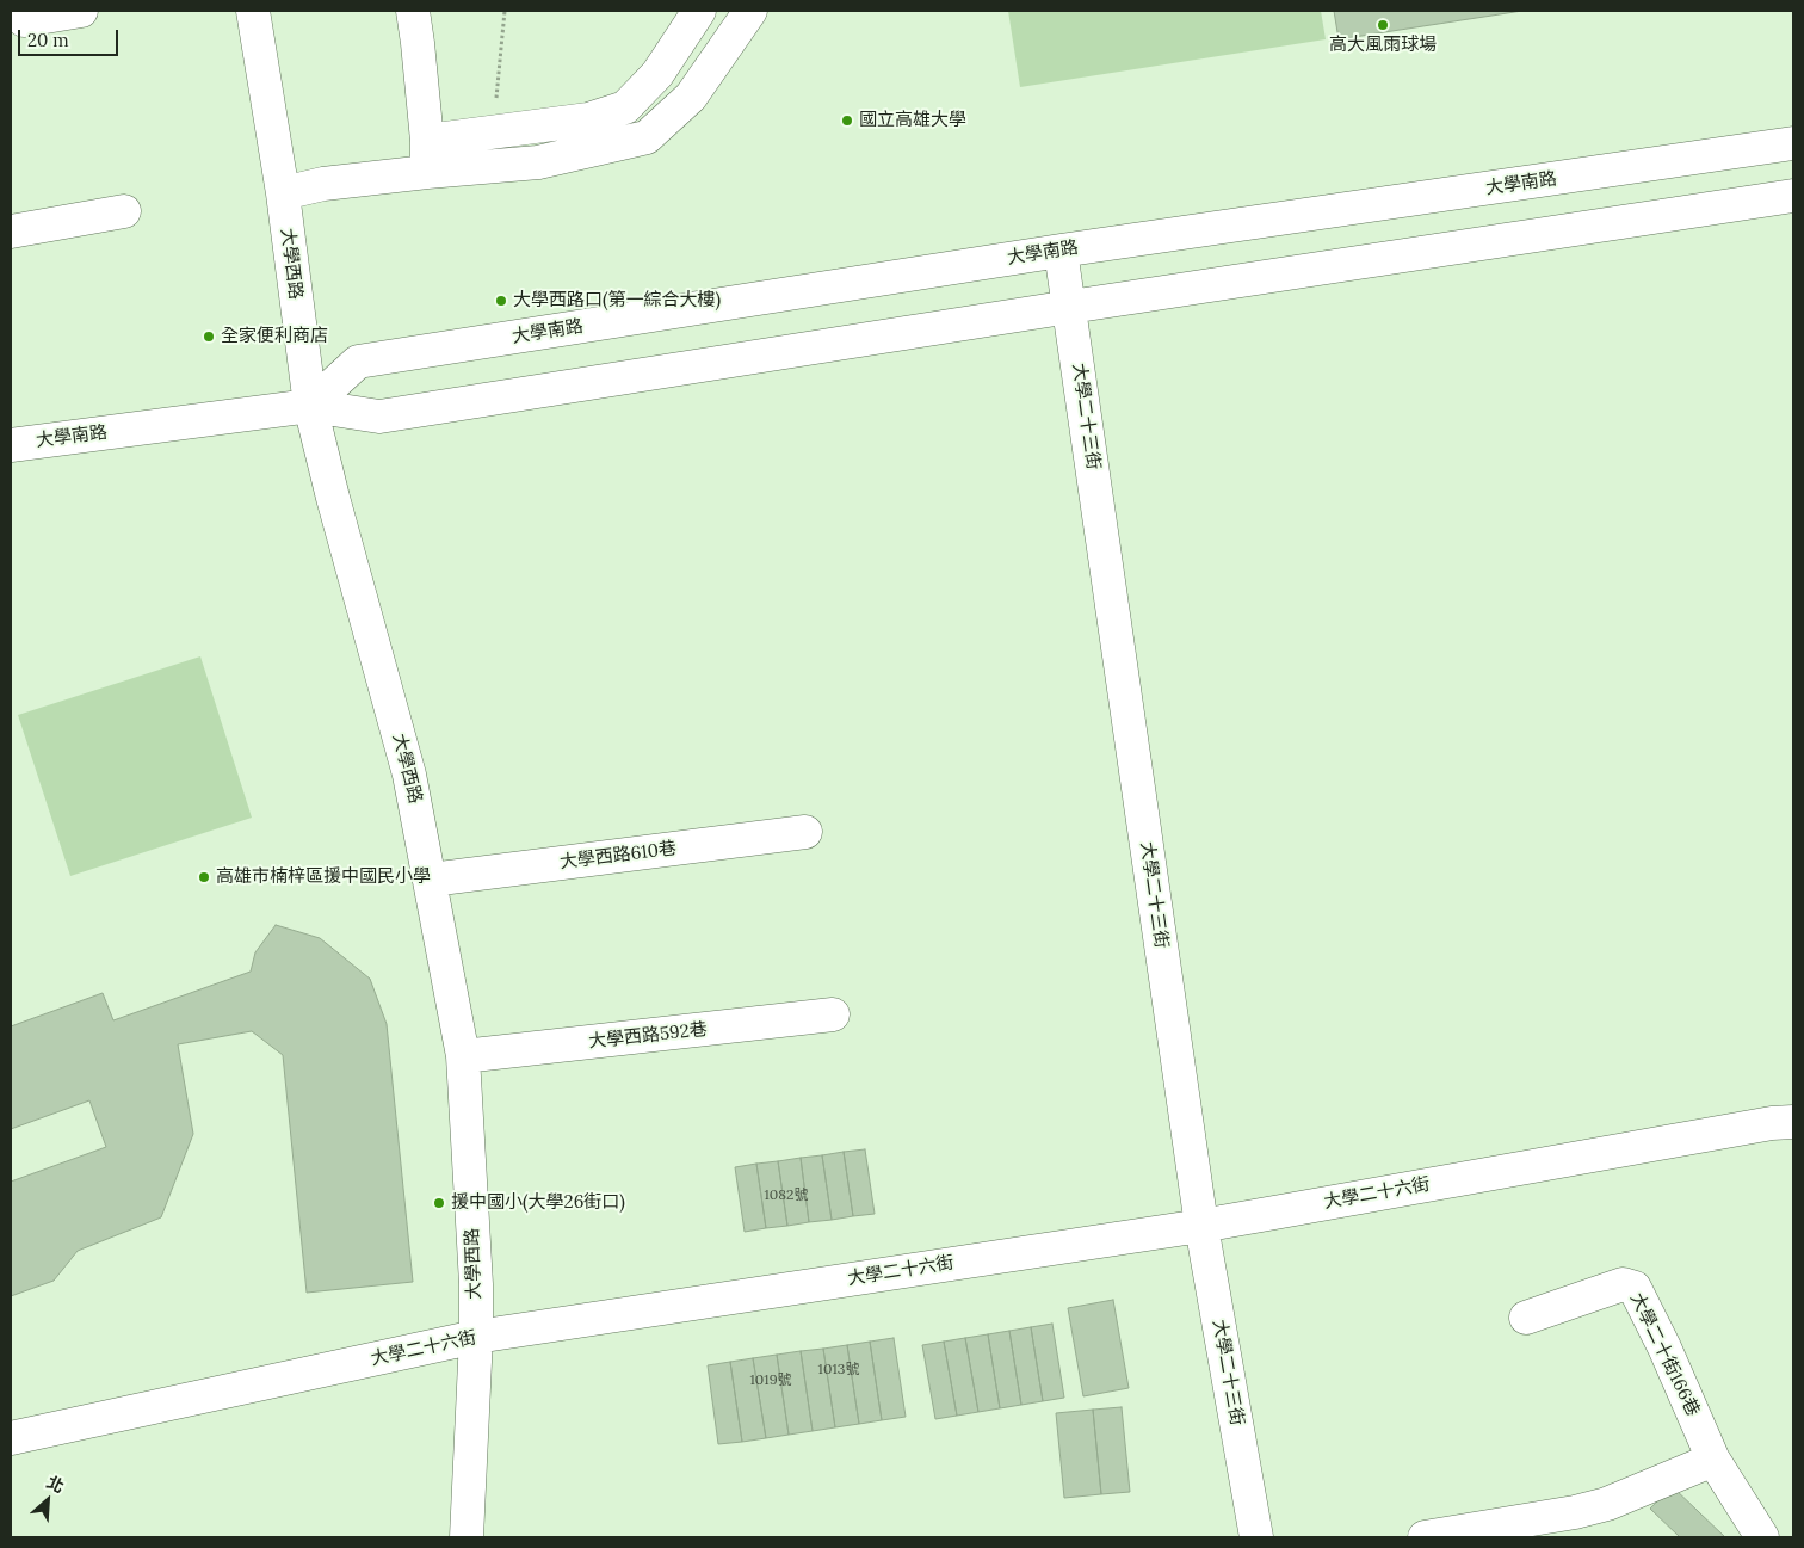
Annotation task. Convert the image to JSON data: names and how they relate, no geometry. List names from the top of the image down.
{
  "streets": {
    "street": [
      "大學南路",
      "大學西路",
      "大學二十三街",
      "大學西路610巷",
      "大學西路592巷",
      "大學二十六街",
      "大學二十街166巷"
    ]
  },
  "crossings": [
    ["大學南路", "大學西路"],
    ["大學南路", "大學二十三街"],
    ["大學西路", "大學西路610巷"],
    ["大學西路", "大學西路592巷"],
    ["大學西路", "大學二十六街"],
    ["大學二十三街", "大學二十六街"]
  ],
  "places": [
    "高大風雨球場",
    "國立高雄大學",
    "大學西路口(第一綜合大樓)",
    "全家便利商店",
    "高雄市楠梓區援中國民小學",
    "援中國小(大學26街口)"
  ],
  "house_numbers": ["1082號", "1013號", "1019號"],
  "scale_bar": "20 m",
  "north": "top right"
}
